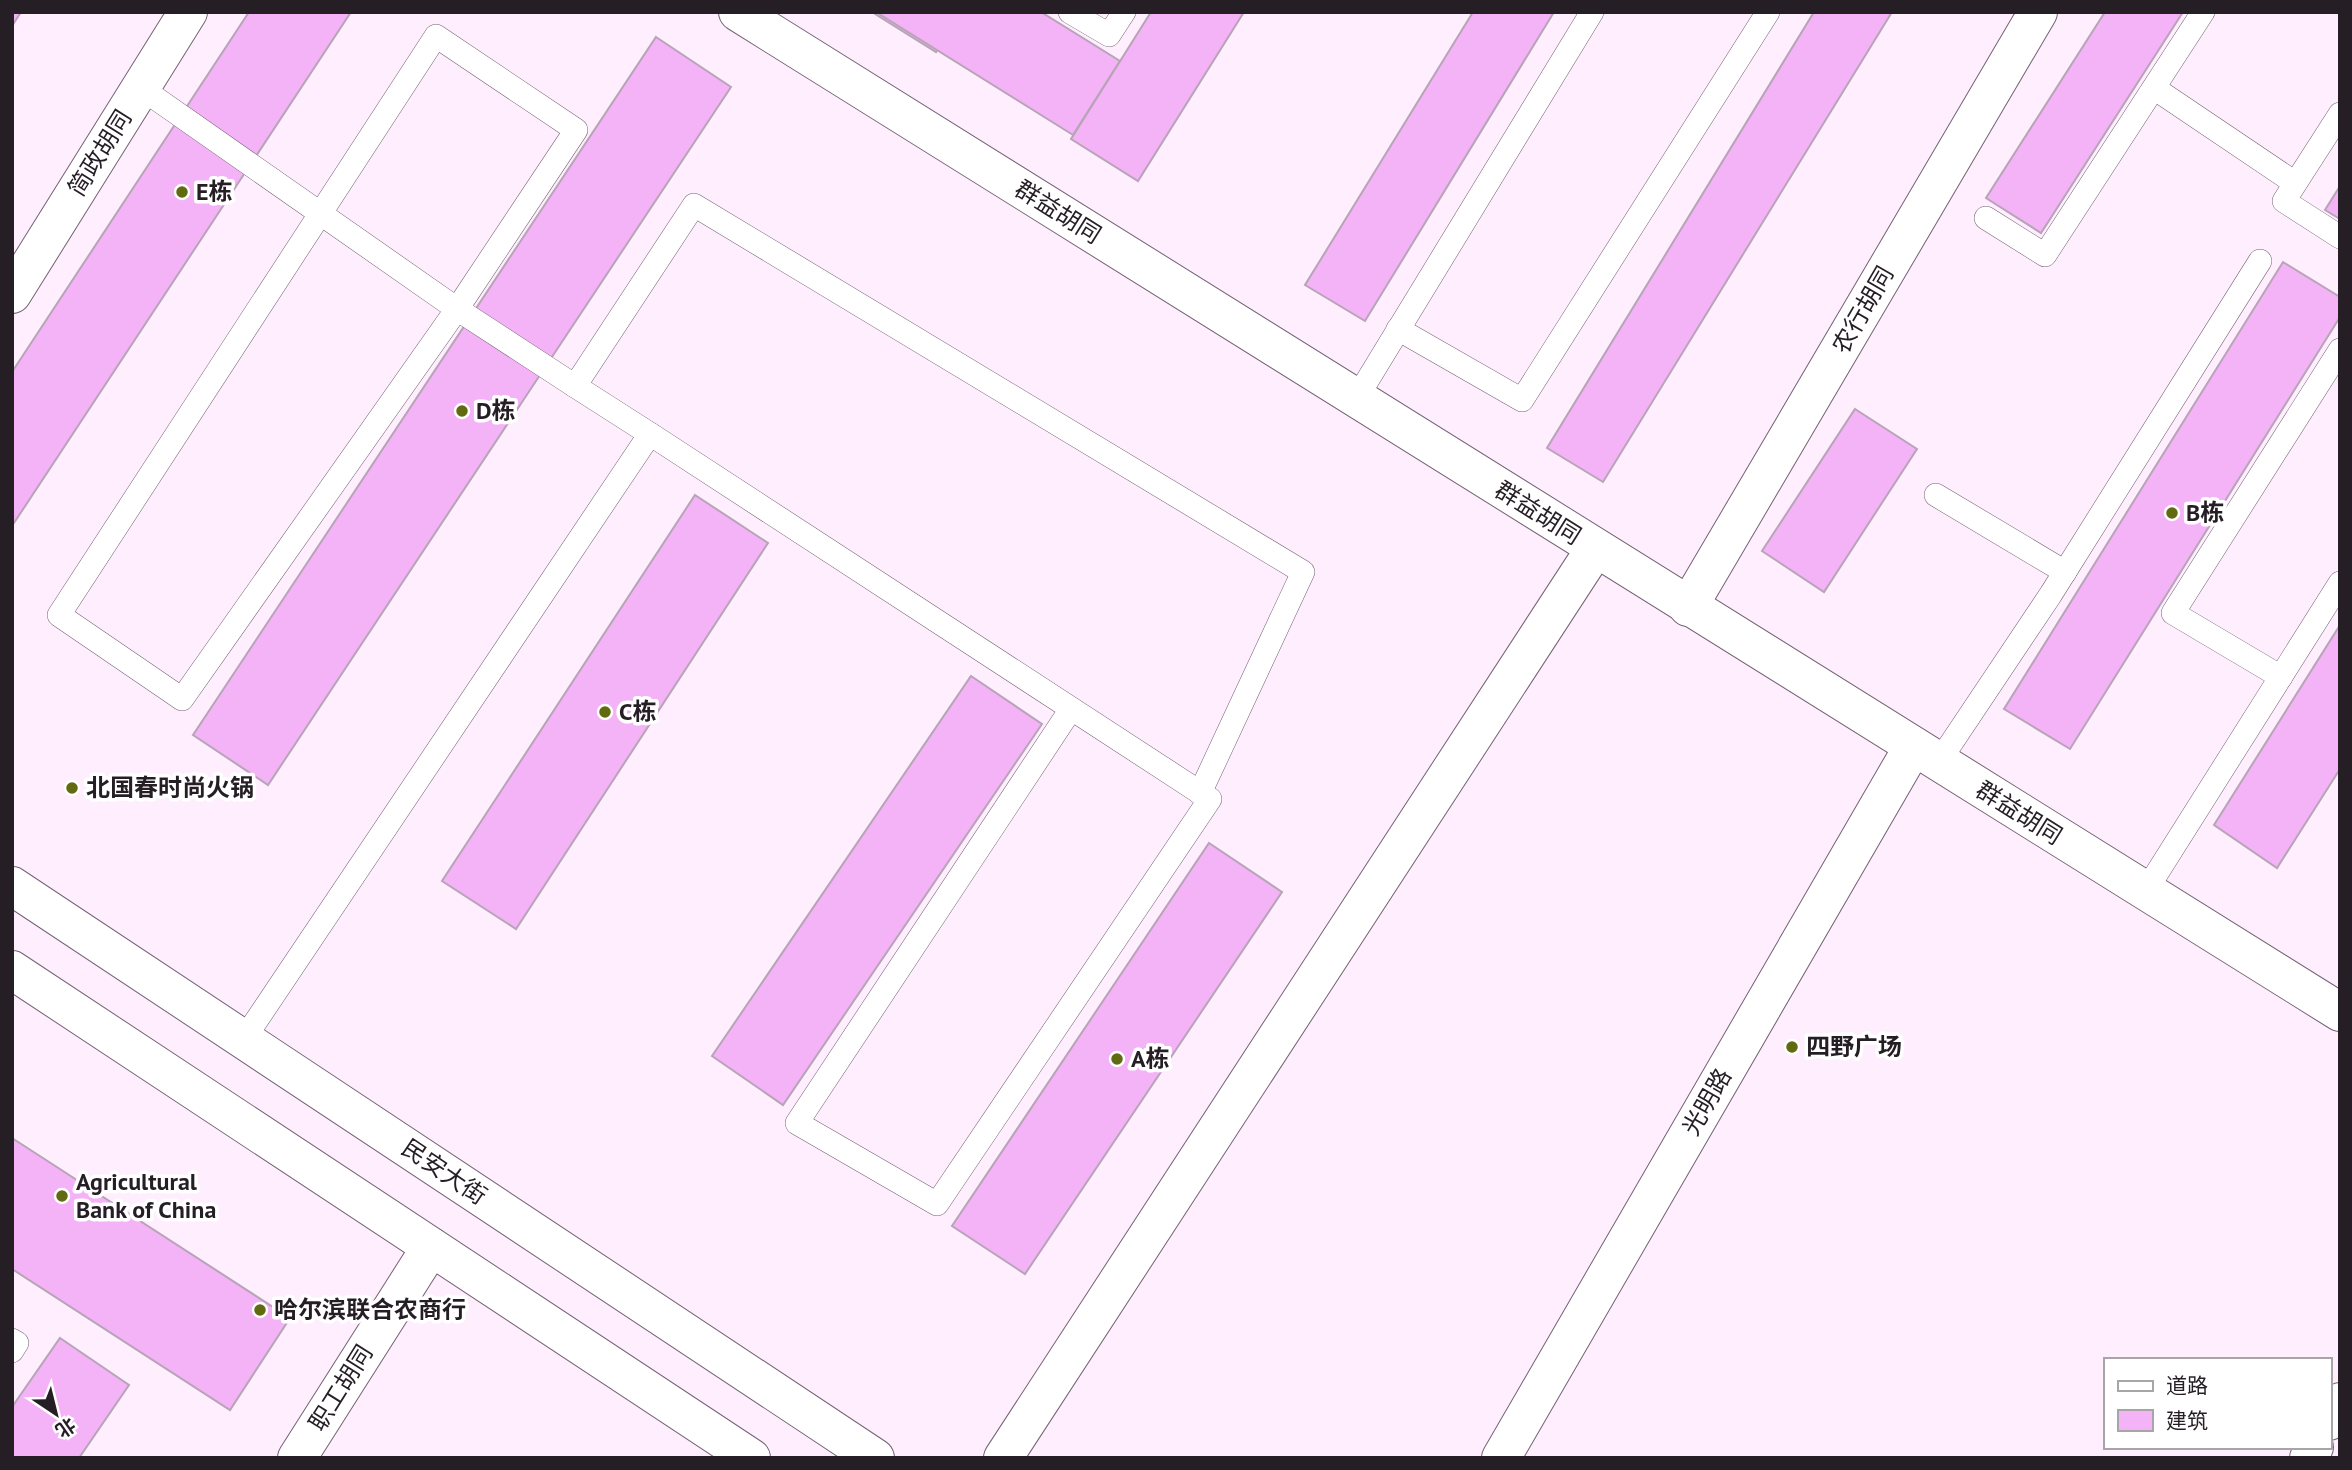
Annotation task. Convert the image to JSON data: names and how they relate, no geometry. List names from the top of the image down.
{
  "streets": {
    "street": [
      "简政胡同",
      "群益胡同",
      "农行胡同",
      "光明路",
      "民安大街",
      "职工胡同"
    ]
  },
  "crossings": [
    ["群益胡同", "农行胡同"],
    ["群益胡同", "光明路"]
  ],
  "places": [
    "E栋",
    "D栋",
    "B栋",
    "C栋",
    "北国春时尚火锅",
    "四野广场",
    "A栋",
    "Agricultural Bank of China",
    "哈尔滨联合农商行"
  ],
  "legend": ["道路", "建筑"],
  "north": "bottom right"
}
